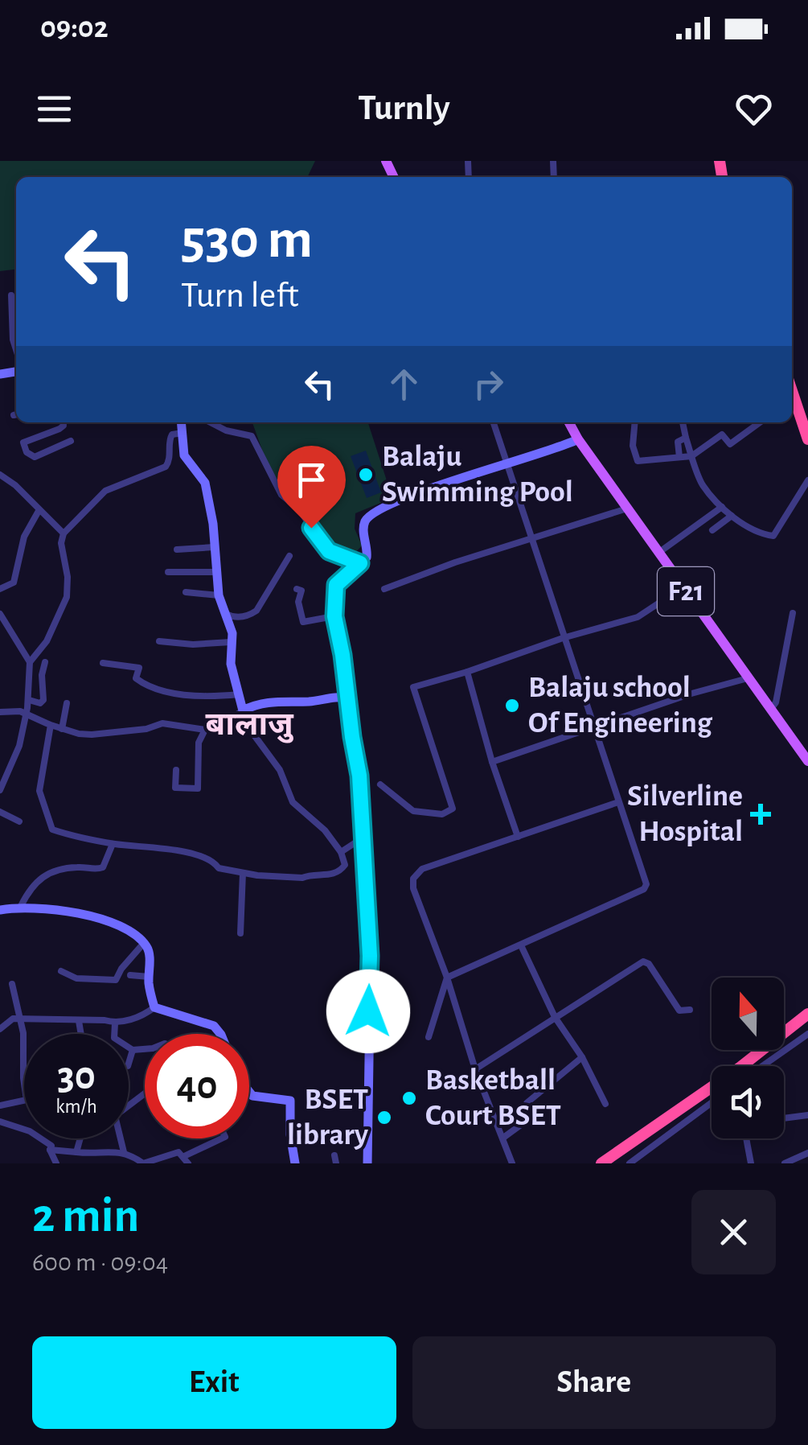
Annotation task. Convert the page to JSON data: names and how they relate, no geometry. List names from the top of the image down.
{
  "streets": {
    "main road": ["F21"]
  },
  "districts": ["बालाजु"],
  "places": {
    "other": [
      "Balaju Swimming Pool",
      "Balaju school Of Engineering",
      "Basketball Court BSET",
      "BSET library"
    ],
    "health": ["Silverline Hospital"]
  },
  "north": "top",
  "page": {
    "status": "09:02",
    "header": "Turnly",
    "turn": ["530 m", "Turn left"],
    "speed": "30 km/h",
    "limit": "40",
    "heading": ["2 min", "600 m · 09:04"],
    "buttons": ["Exit", "Share"]
  }
}
